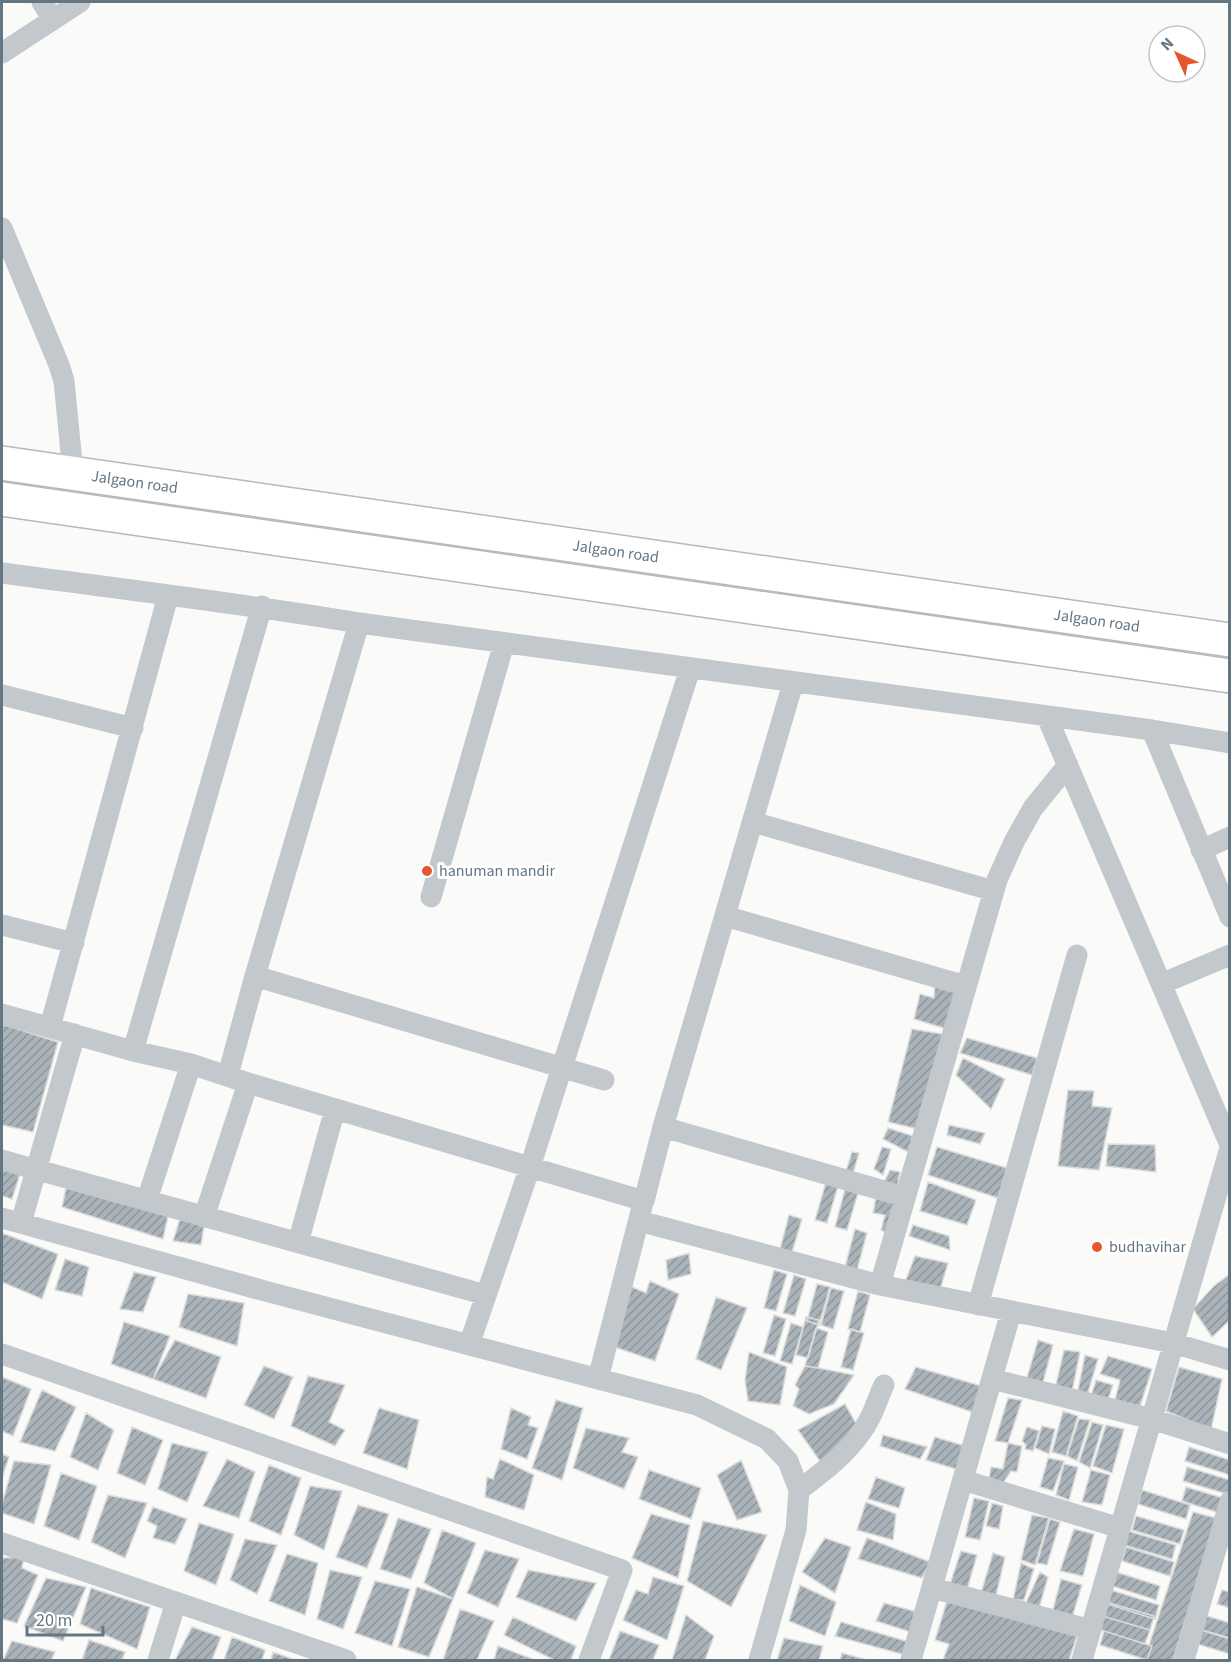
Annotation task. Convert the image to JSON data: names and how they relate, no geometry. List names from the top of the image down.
{
  "streets": {
    "highway": ["Jalgaon road"]
  },
  "places": ["hanuman mandir", "budhavihar"],
  "scale_bar": "20 m",
  "north": "top left"
}
